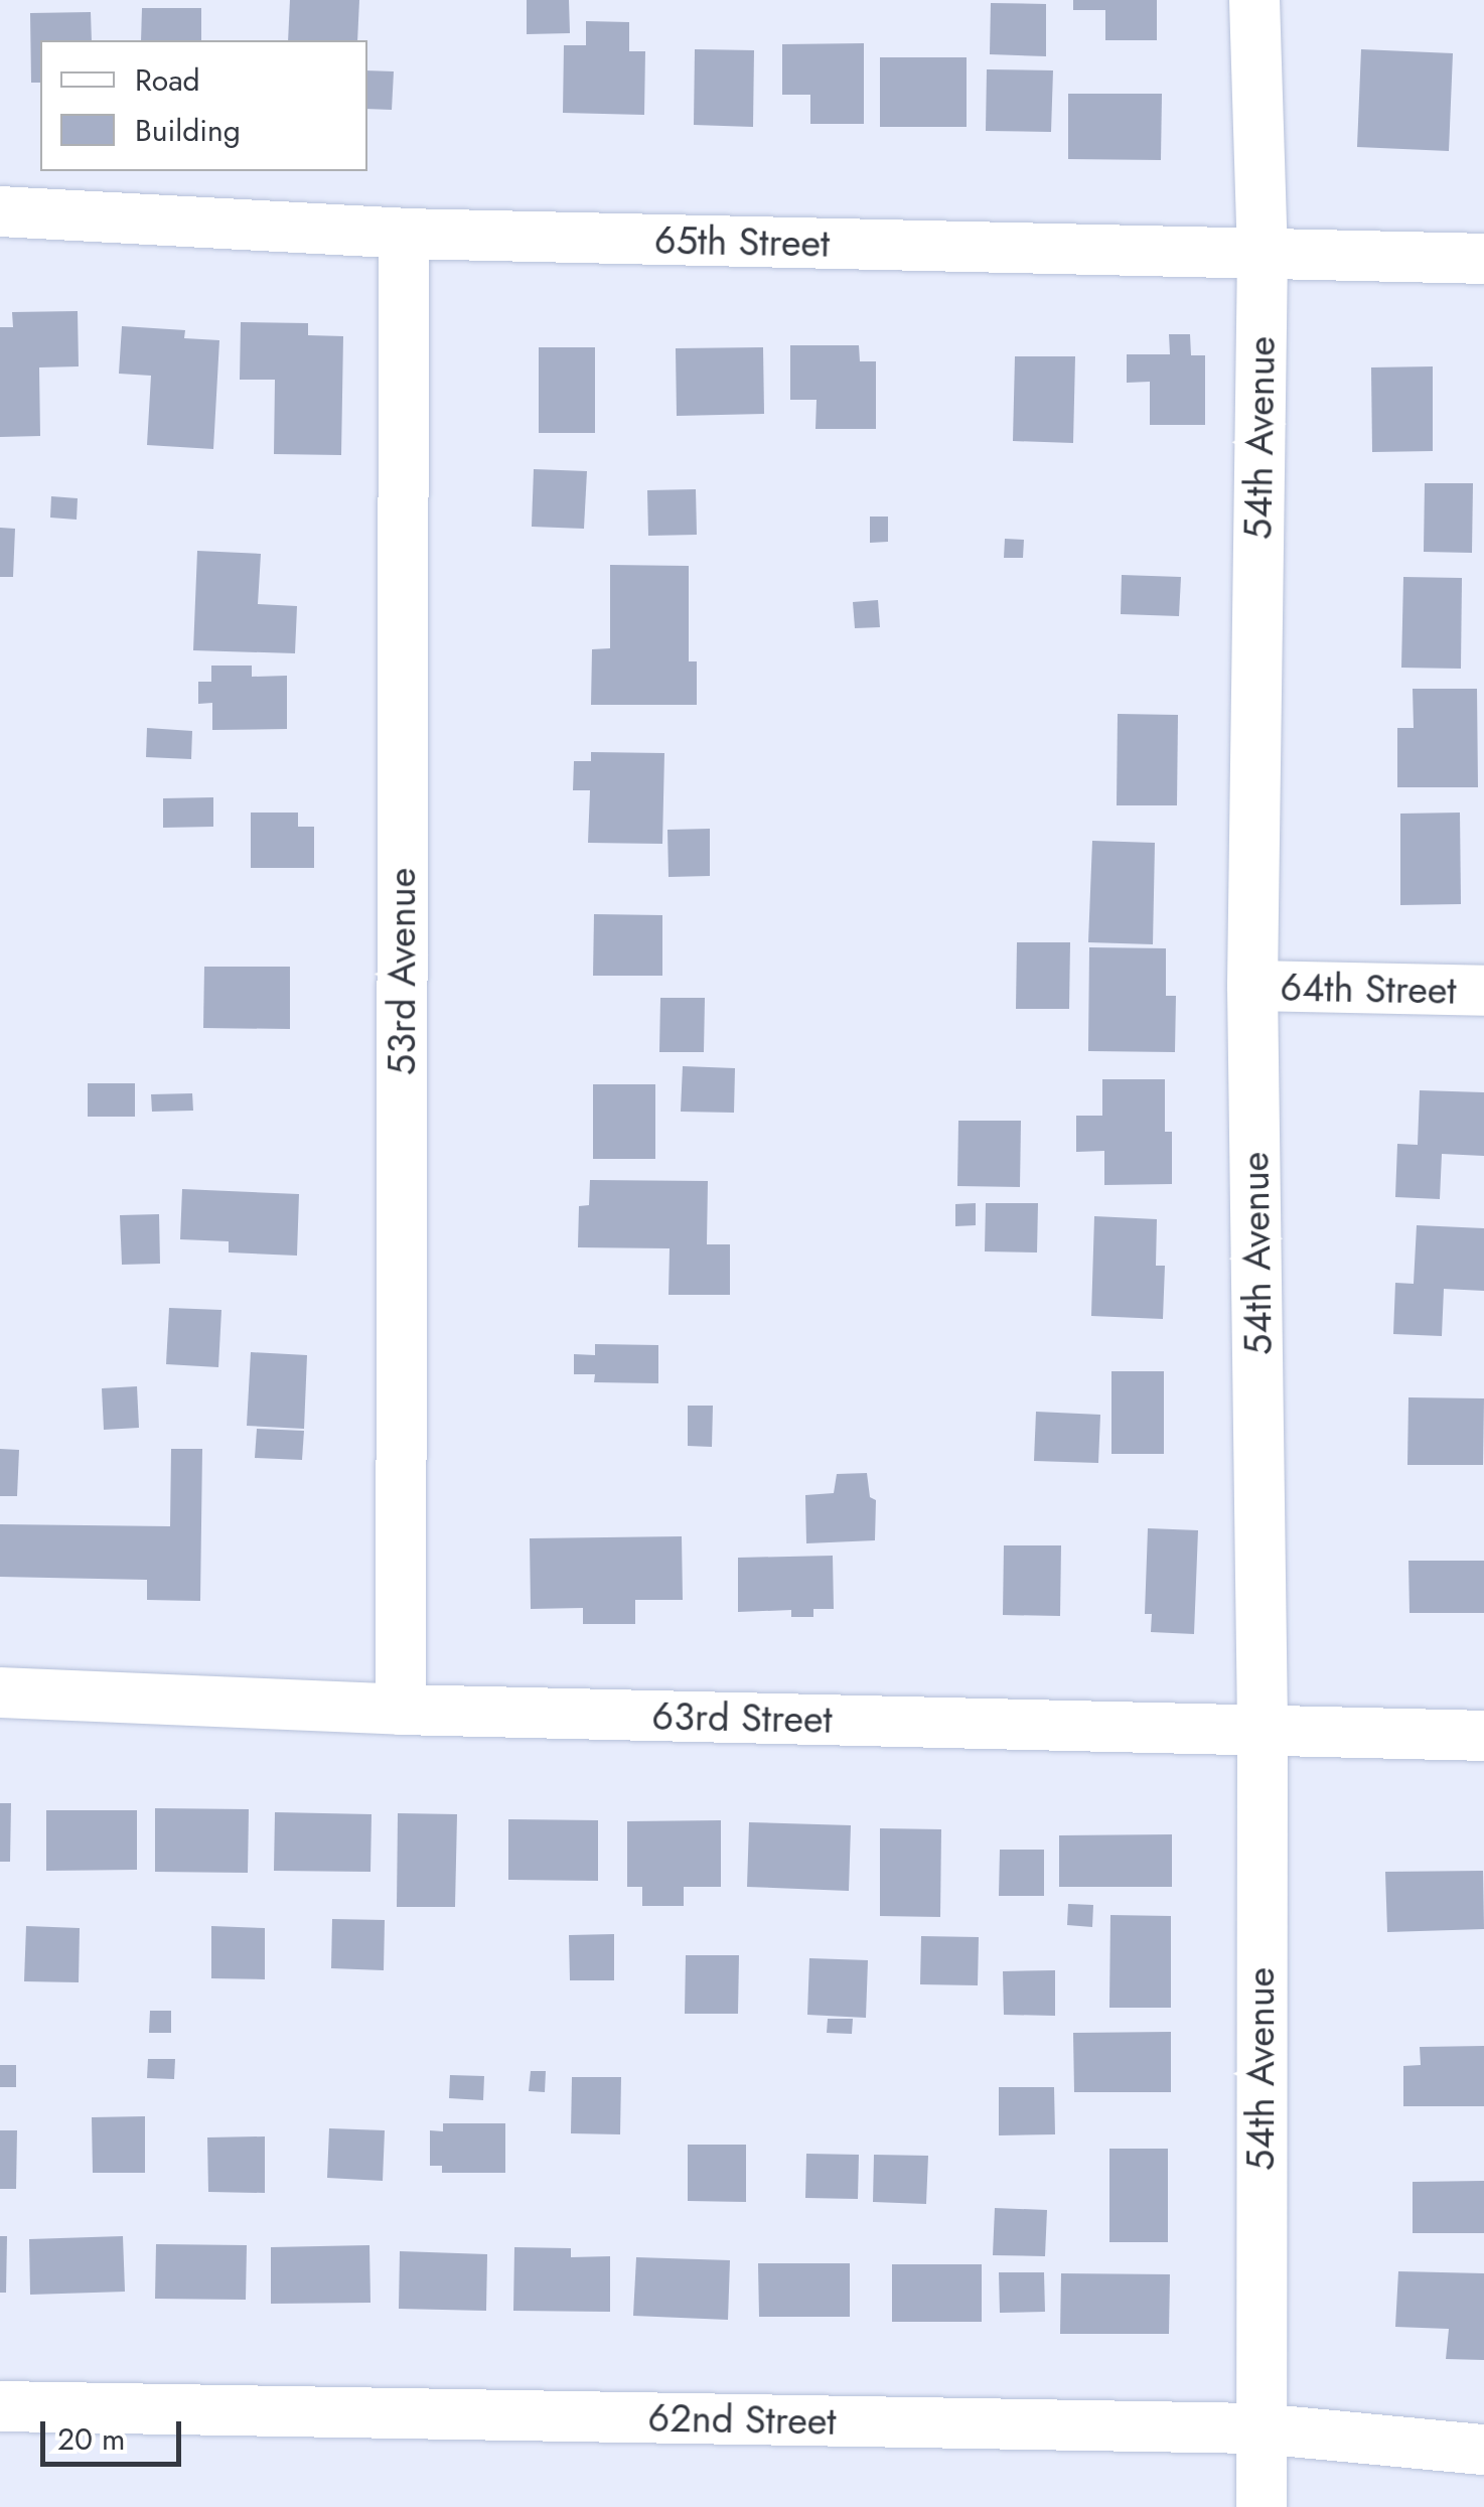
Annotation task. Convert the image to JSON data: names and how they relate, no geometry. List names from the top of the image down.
{
  "streets": {
    "street": [
      "65th Street",
      "54th Avenue",
      "53rd Avenue",
      "64th Street",
      "63rd Street",
      "62nd Street"
    ]
  },
  "crossings": [
    ["65th Street", "54th Avenue"],
    ["65th Street", "53rd Avenue"],
    ["54th Avenue", "64th Street"],
    ["54th Avenue", "63rd Street"],
    ["54th Avenue", "62nd Street"],
    ["53rd Avenue", "63rd Street"]
  ],
  "legend": ["Road", "Building"],
  "scale_bar": "20 m"
}
